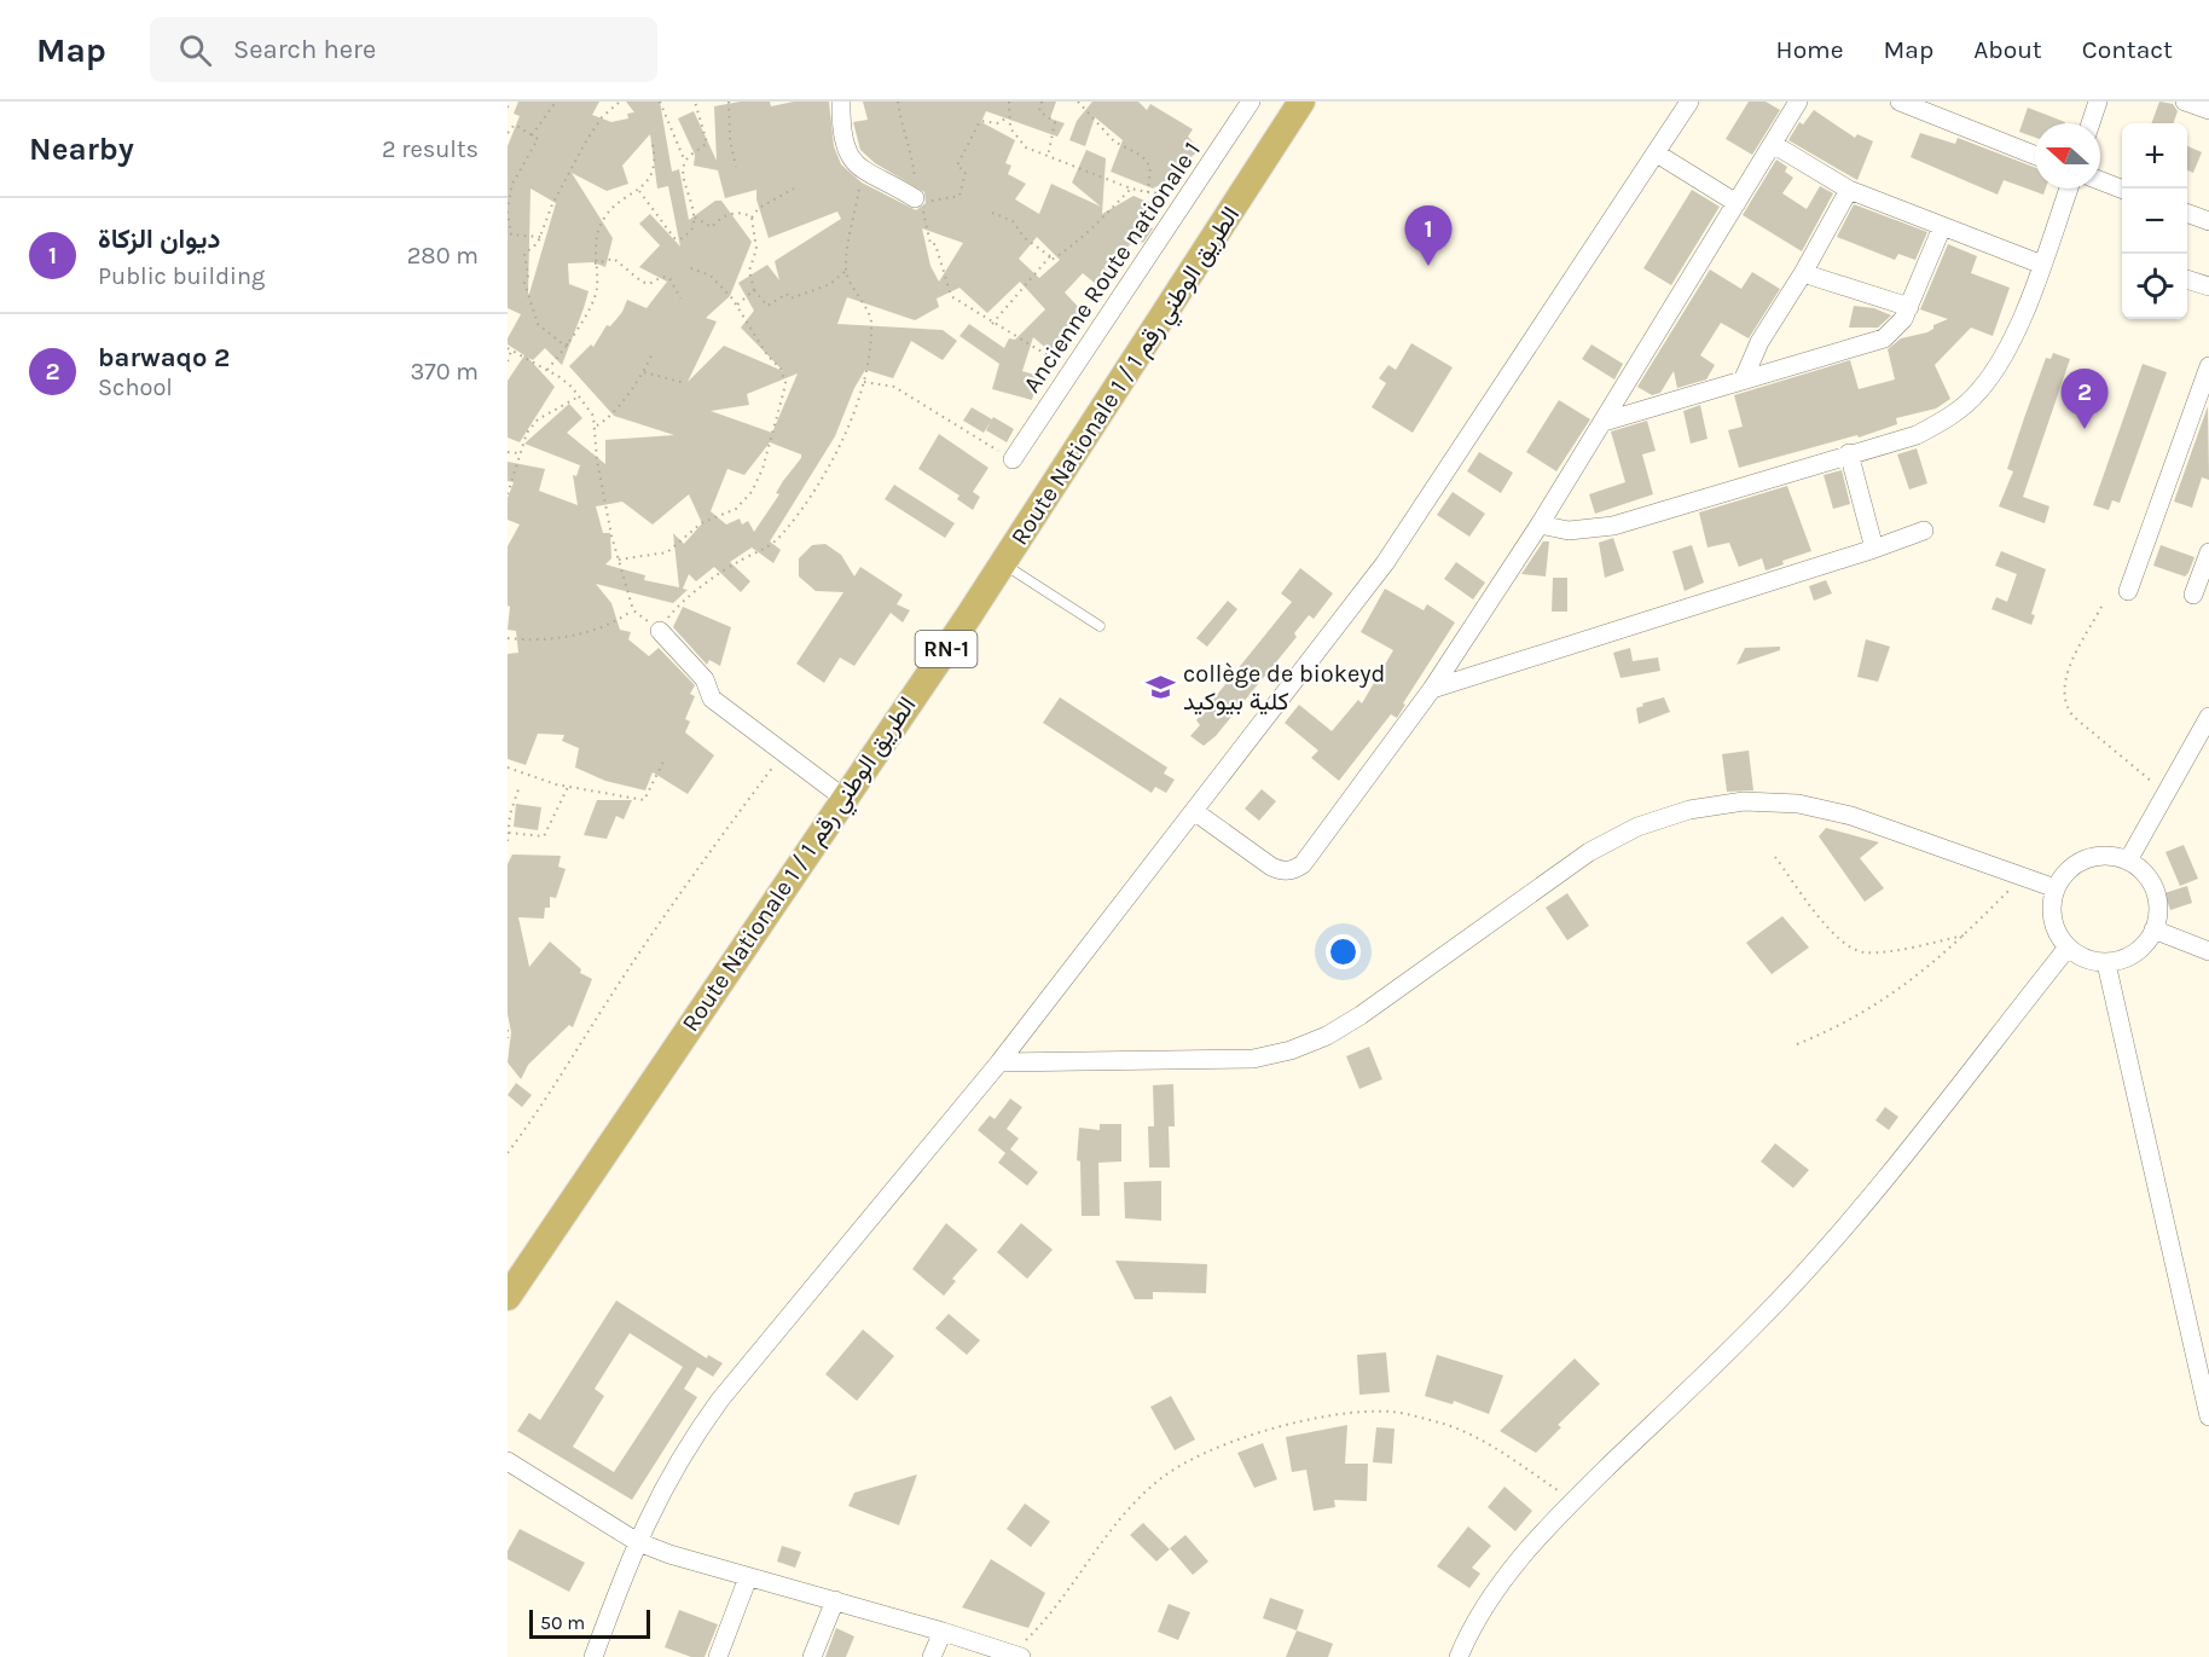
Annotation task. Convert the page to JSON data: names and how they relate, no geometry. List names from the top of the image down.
{
  "streets": {
    "main road": ["Route Nationale 1 / الطريق الوطني رقم 1", "RN-1"],
    "street": ["Ancienne Route nationale 1"]
  },
  "places": {
    "school or university": ["collège de biokeyd كلية بيوكيد"]
  },
  "scale_bar": "50 m",
  "north": "left",
  "page": {
    "header": "Map",
    "search": "Search here",
    "nav": [
      "Home",
      "Map",
      "About",
      "Contact"
    ],
    "heading": ["Nearby", "2 results"],
    "map_buttons": ["+", "−"],
    "list": [
      {
        "mark": "1",
        "name": "ديوان الزكاة",
        "note": "Public building",
        "value": "280 m"
      },
      {
        "mark": "2",
        "name": "barwaqo 2",
        "note": "School",
        "value": "370 m"
      }
    ],
    "pins": ["1", "2"],
    "scale": "50 m"
  }
}
